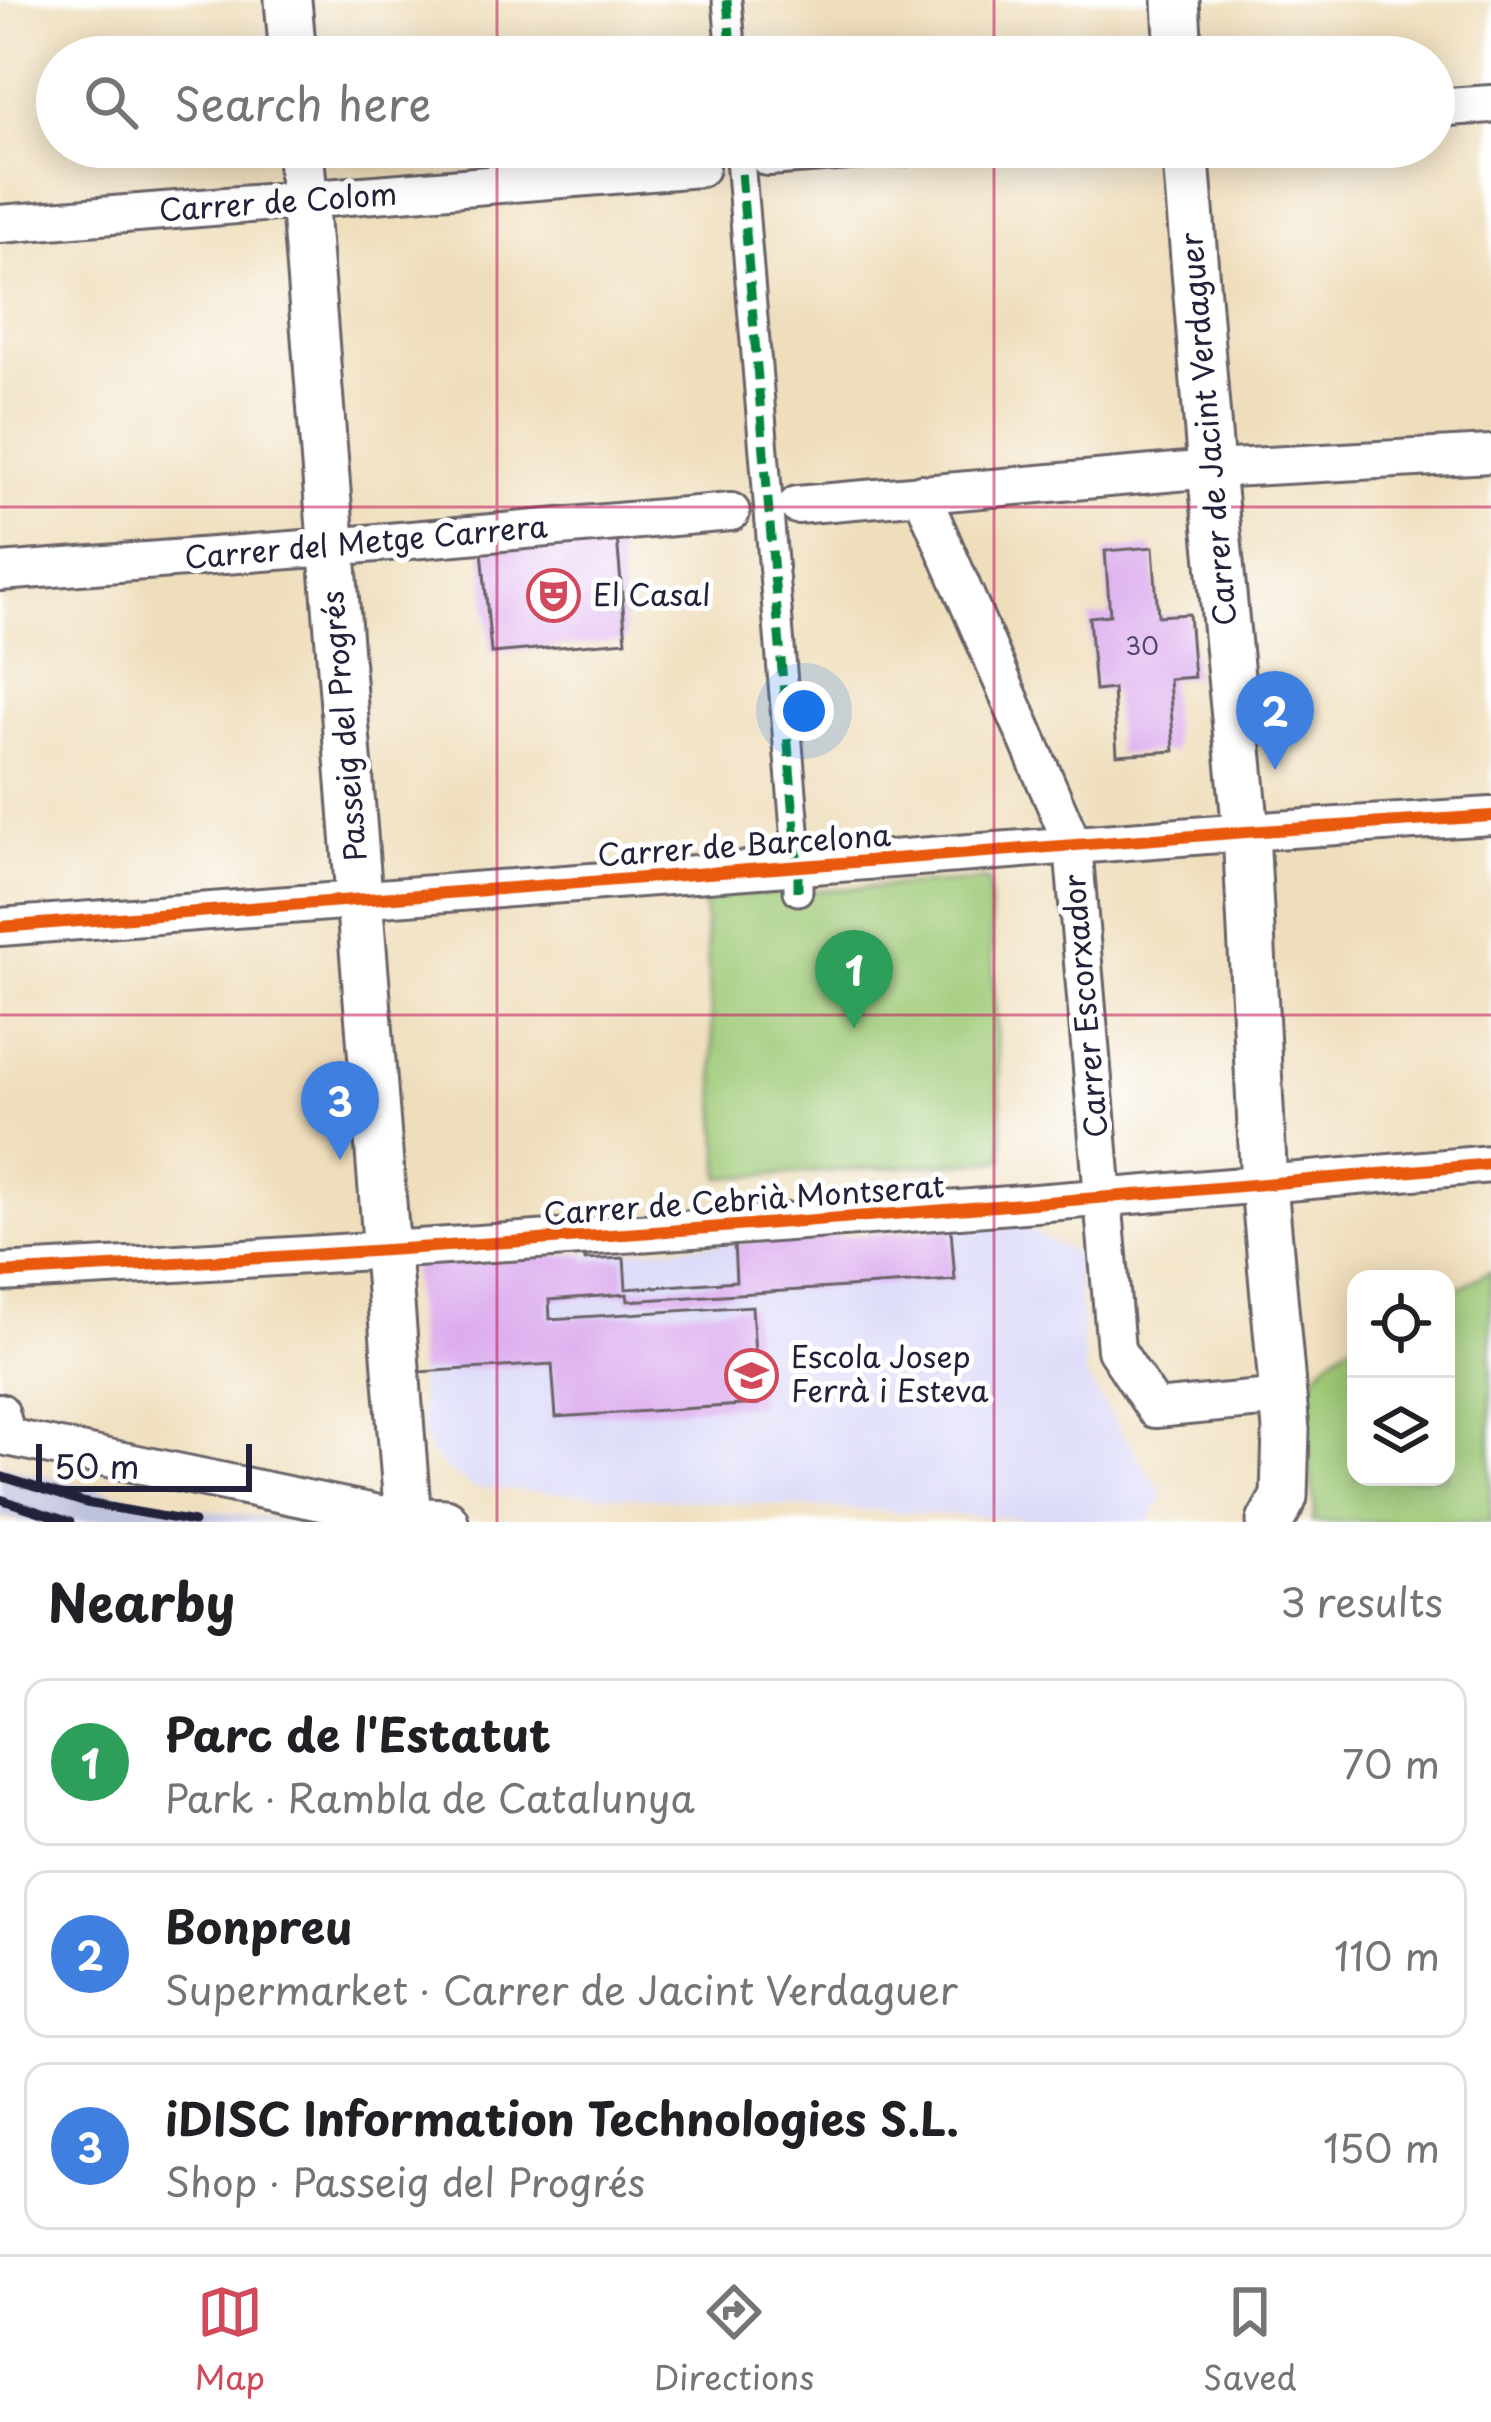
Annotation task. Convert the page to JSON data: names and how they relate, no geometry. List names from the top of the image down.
{
  "streets": {
    "street": [
      "Carrer de Colom",
      "Carrer de Jacint Verdaguer",
      "Carrer del Metge Carrera",
      "Passeig del Progrés",
      "Carrer de Barcelona",
      "Carrer Escorxador",
      "Carrer de Cebrià Montserat"
    ]
  },
  "crossings": [
    ["Carrer de Colom", "Passeig del Progrés"],
    ["Carrer de Jacint Verdaguer", "Carrer de Barcelona"],
    ["Carrer de Jacint Verdaguer", "Carrer Escorxador"],
    ["Carrer de Jacint Verdaguer", "Carrer de Cebrià Montserat"],
    ["Carrer del Metge Carrera", "Passeig del Progrés"],
    ["Passeig del Progrés", "Carrer de Barcelona"],
    ["Passeig del Progrés", "Carrer de Cebrià Montserat"],
    ["Carrer de Barcelona", "Carrer Escorxador"],
    ["Carrer Escorxador", "Carrer de Cebrià Montserat"]
  ],
  "places": {
    "theatre": ["El Casal"],
    "school or university": ["Escola Josep Ferrà i Esteva"]
  },
  "house_numbers": ["30"],
  "scale_bar": "50 m",
  "page": {
    "search": "Search here",
    "pins": ["2", "1", "3"],
    "scale": "50 m",
    "heading": ["Nearby", "3 results"],
    "list": [
      {
        "mark": "1",
        "name": "Parc de l'Estatut",
        "note": "Park · Rambla de Catalunya",
        "value": "70 m"
      },
      {
        "mark": "2",
        "name": "Bonpreu",
        "note": "Supermarket · Carrer de Jacint Verdaguer",
        "value": "110 m"
      },
      {
        "mark": "3",
        "name": "iDISC Information Technologies S.L.",
        "note": "Shop · Passeig del Progrés",
        "value": "150 m"
      }
    ],
    "nav": ["Map", "Directions", "Saved"]
  }
}
